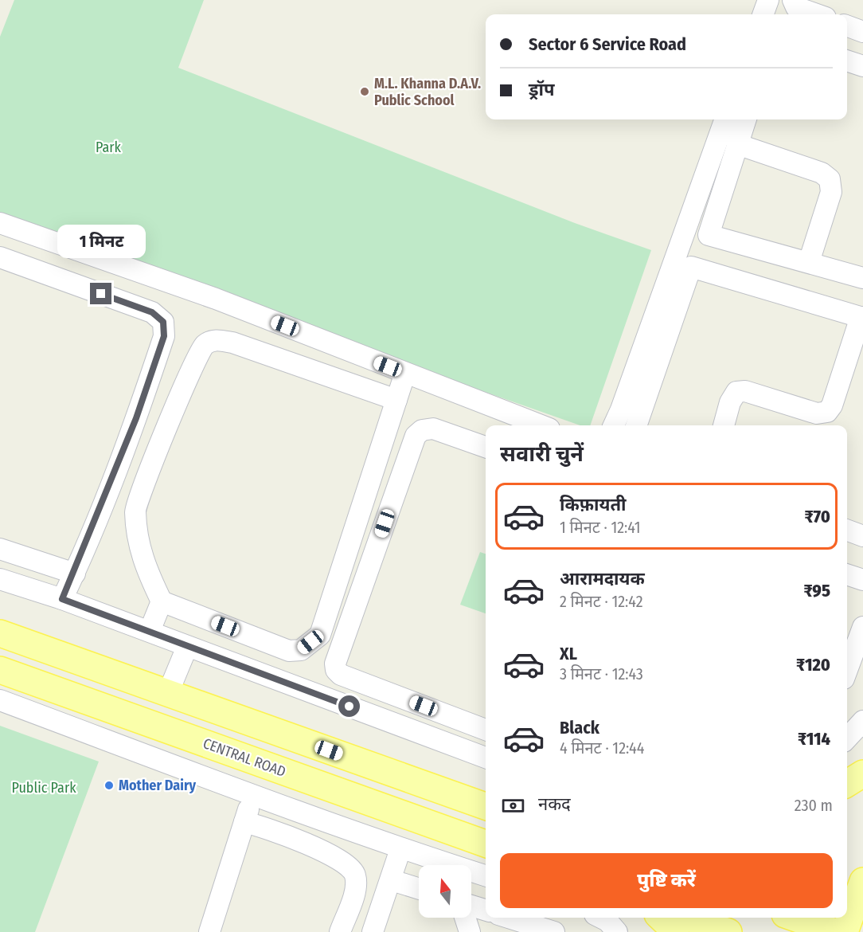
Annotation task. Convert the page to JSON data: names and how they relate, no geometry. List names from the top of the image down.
{
  "streets": {
    "main road": ["CENTRAL ROAD"]
  },
  "parks": ["Park", "Public Park"],
  "places": ["M.L. Khanna D.A.V. Public School", "Mother Dairy"],
  "north": "top",
  "page": {
    "banner": ["Sector 6 Service Road", "ड्रॉप"],
    "bubble": "1 मिनट",
    "heading": "सवारी चुनें",
    "list": [
      {
        "name": "किफ़ायती",
        "note": "1 मिनट · 12:41",
        "value": "₹70"
      },
      {
        "name": "आरामदायक",
        "note": "2 मिनट · 12:42",
        "value": "₹95"
      },
      {
        "name": "XL",
        "note": "3 मिनट · 12:43",
        "value": "₹120"
      },
      {
        "name": "Black",
        "note": "4 मिनट · 12:44",
        "value": "₹114"
      }
    ],
    "pay": ["नकद", "230 m"],
    "buttons": "पुष्टि करें"
  }
}
